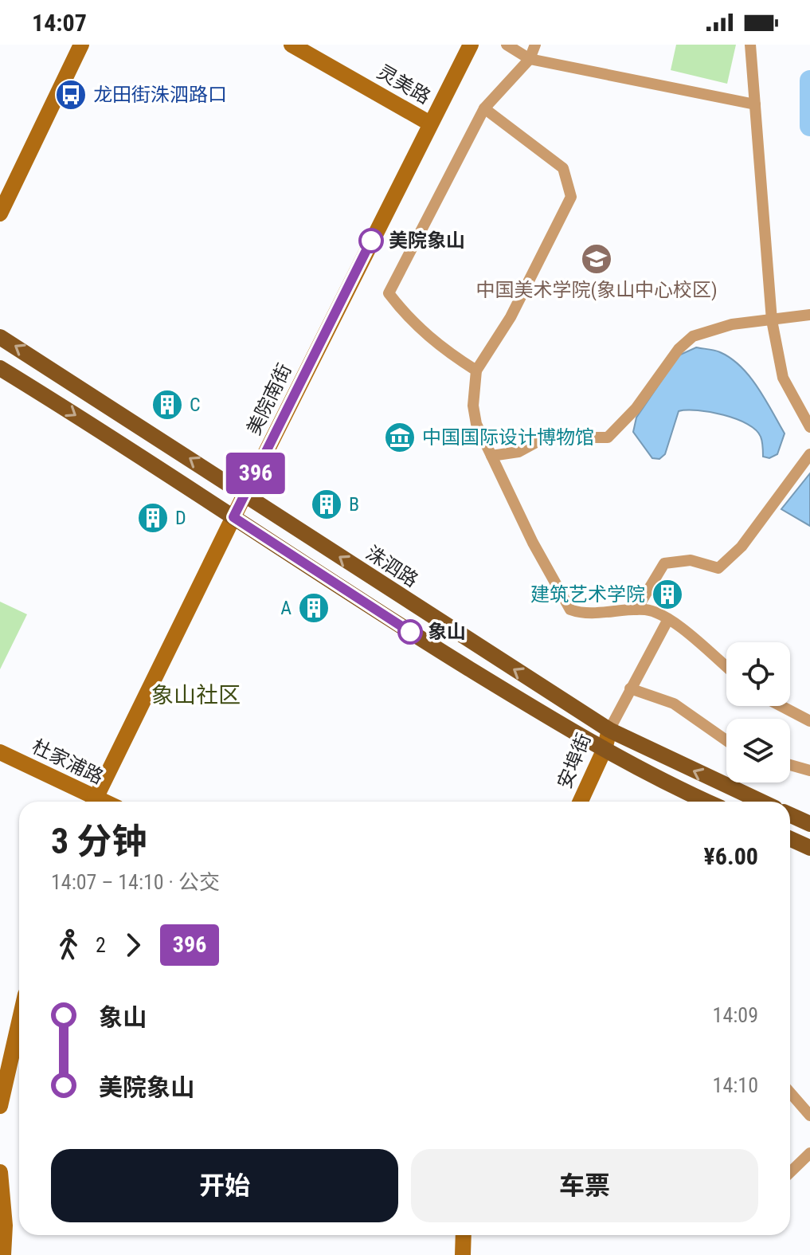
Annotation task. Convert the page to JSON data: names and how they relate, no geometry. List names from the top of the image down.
{
  "streets": {
    "main road": ["洙泗路"],
    "street": [
      "灵美路",
      "美院南街",
      "安埠街",
      "杜家浦路"
    ]
  },
  "crossings": [
    ["灵美路", "美院南街"],
    ["美院南街", "洙泗路"],
    ["洙泗路", "安埠街"]
  ],
  "districts": ["象山社区"],
  "places": {
    "bus stop": ["龙田街洙泗路口"],
    "other": ["美院象山", "象山"],
    "school or university": ["中国美术学院(象山中心校区)"],
    "building": [
      "C",
      "B",
      "D",
      "建筑艺术学院",
      "A"
    ],
    "museum": ["中国国际设计博物馆"]
  },
  "lines": ["bus line 396"],
  "page": {
    "status": "14:07",
    "on_map": "396",
    "heading": ["3 分钟", "14:07 – 14:10 · 公交", "¥6.00"],
    "legs": ["2", "396"],
    "list": [
      {
        "name": "象山",
        "value": "14:09"
      },
      {
        "name": "美院象山",
        "value": "14:10"
      }
    ],
    "buttons": ["开始", "车票"]
  }
}
